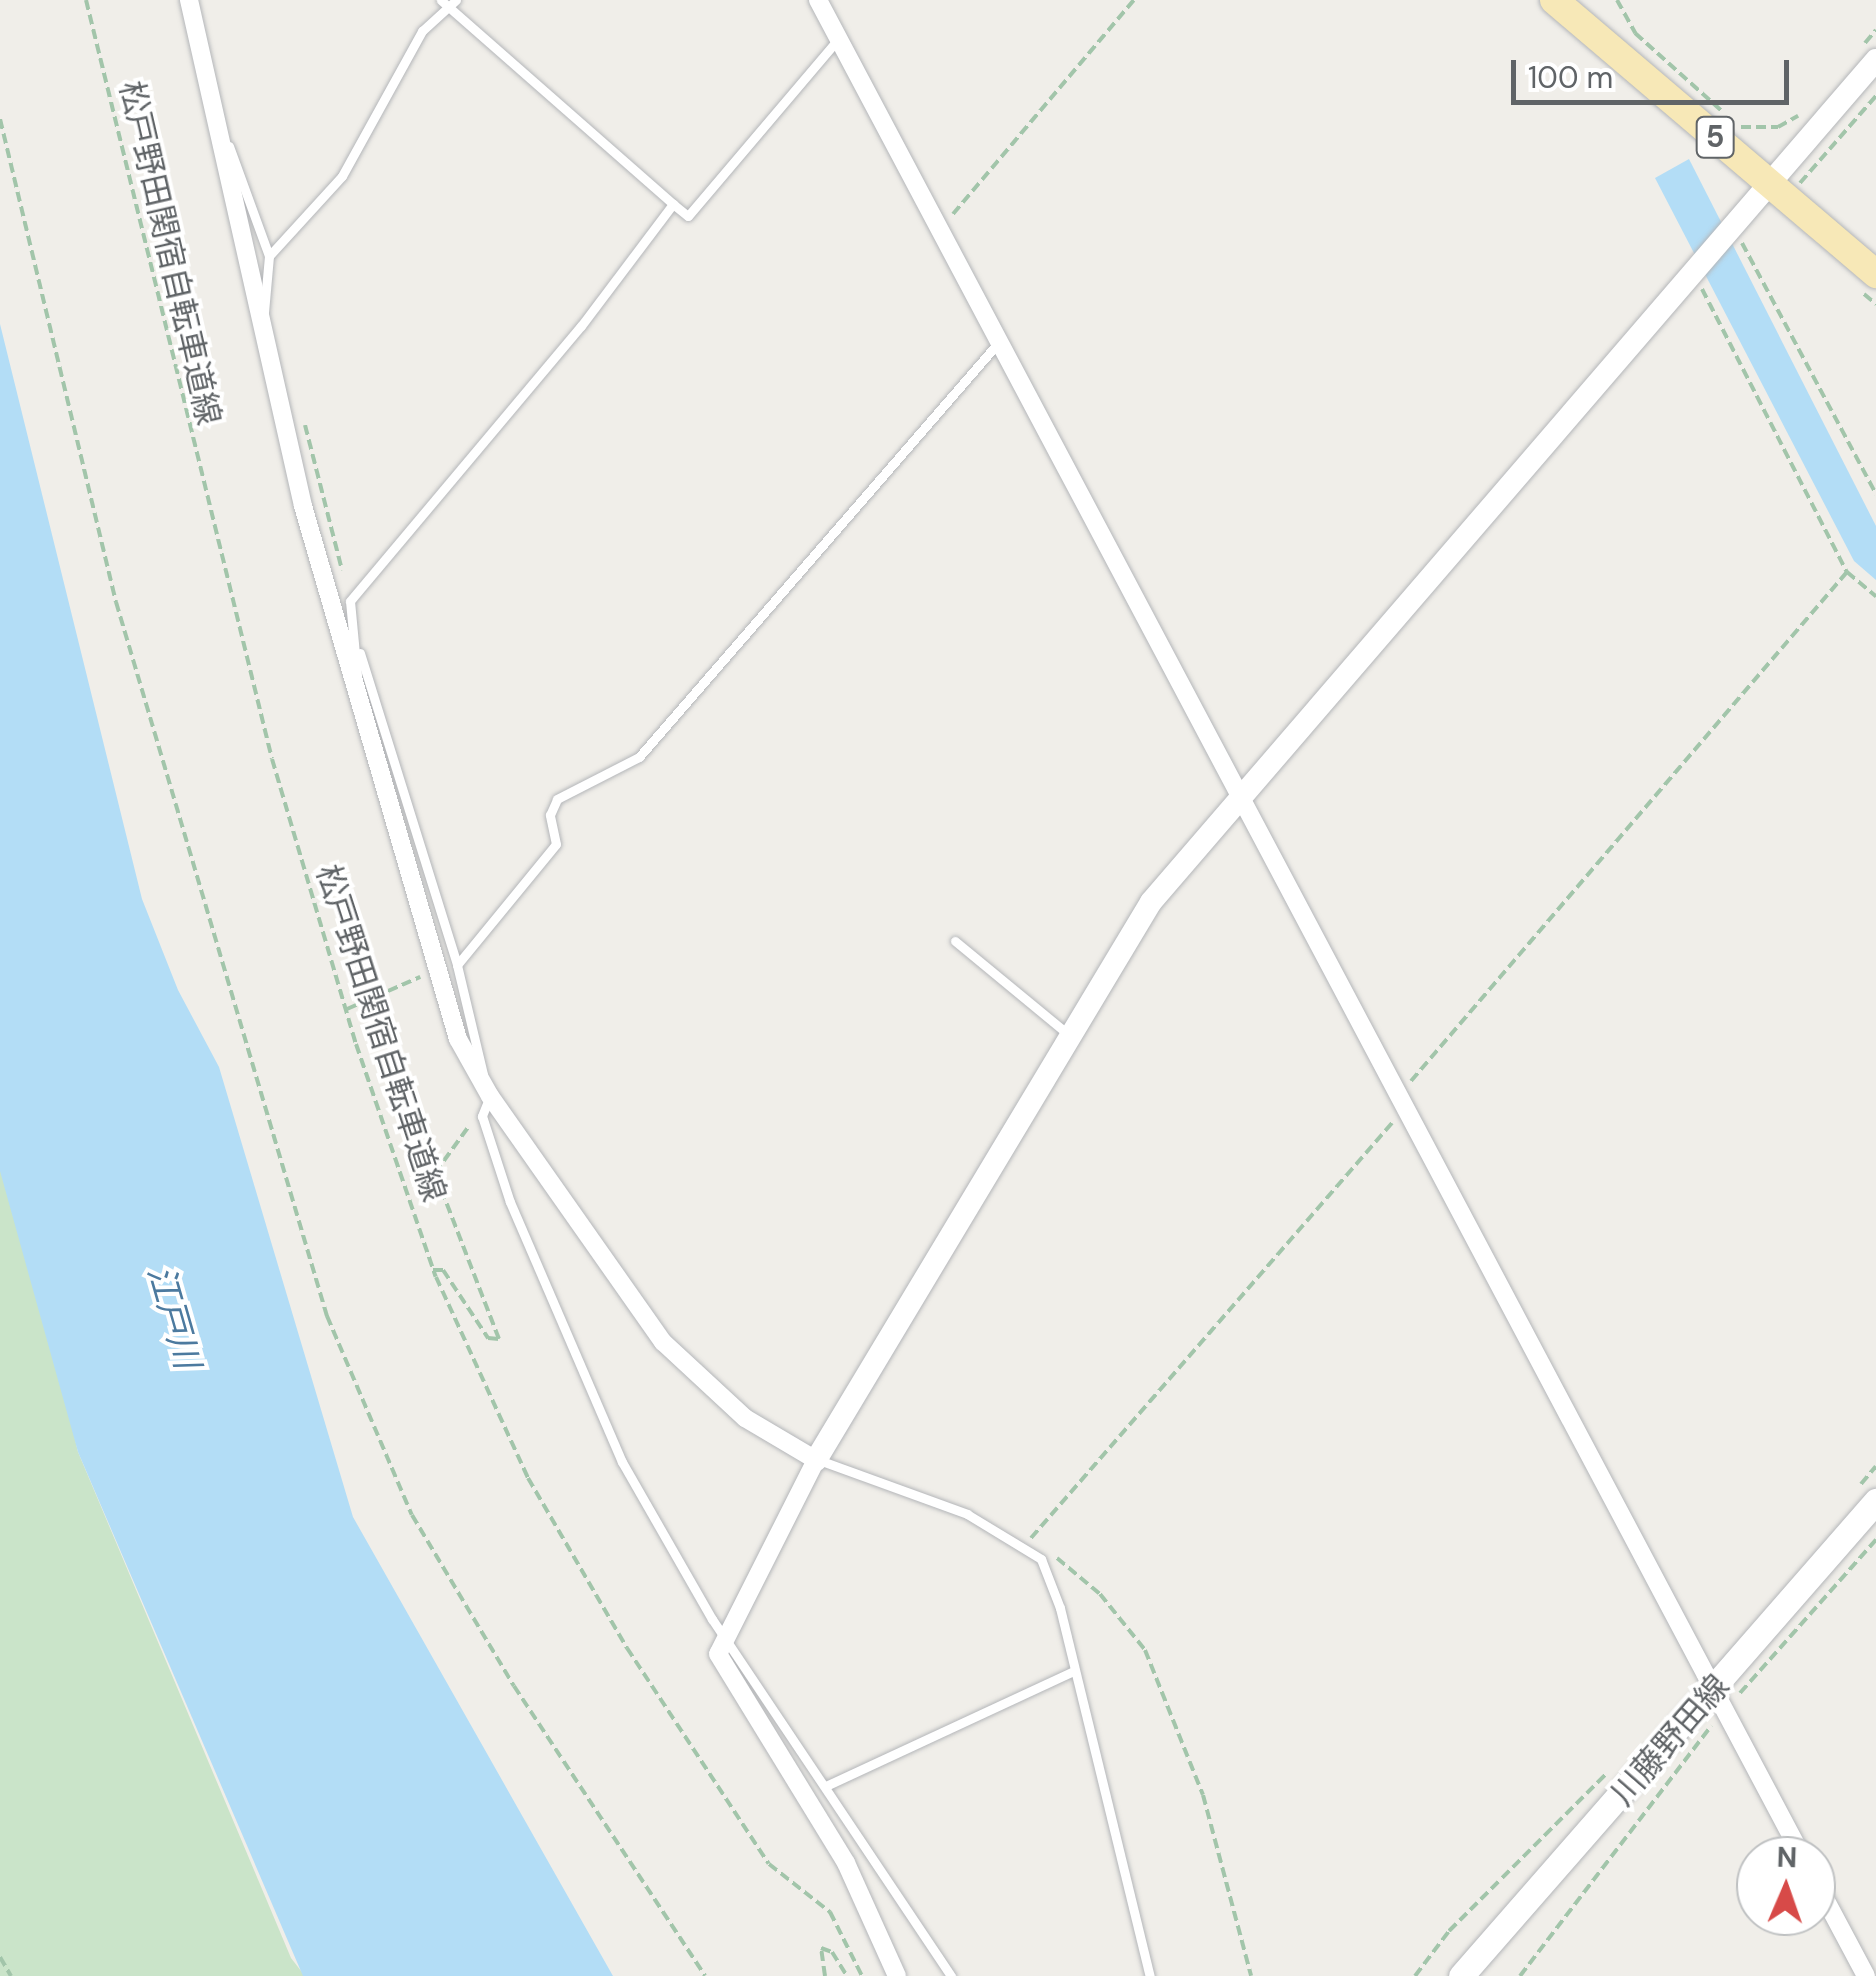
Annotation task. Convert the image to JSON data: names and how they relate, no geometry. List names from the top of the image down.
{
  "streets": {
    "main road": ["5", "川藤野田線"],
    "path": ["松戸野田関宿自転車道線"]
  },
  "water": ["江戸川"],
  "scale_bar": "100 m",
  "north": "top"
}
